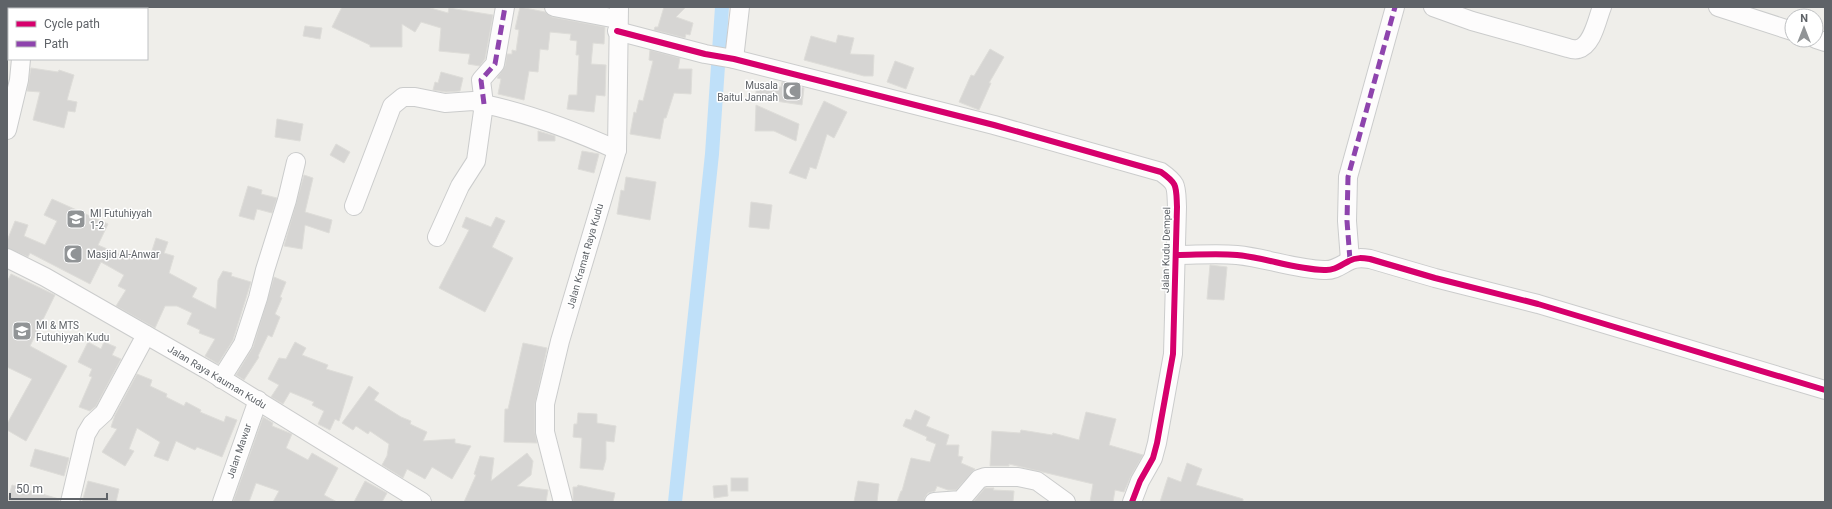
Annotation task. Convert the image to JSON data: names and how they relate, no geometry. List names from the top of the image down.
{
  "streets": {
    "street": [
      "Jalan Kudu Dempel",
      "Jalan Kramat Raya Kudu",
      "Jalan Raya Kauman Kudu",
      "Jalan Mawar"
    ]
  },
  "crossings": [
    ["Jalan Raya Kauman Kudu", "Jalan Mawar"]
  ],
  "places": {
    "mosque": ["Musala Baitul Jannah", "Masjid Al-Anwar"],
    "school or university": ["MI Futuhiyyah 1-2", "MI & MTS Futuhiyyah Kudu"]
  },
  "legend": ["Cycle path", "Path"],
  "scale_bar": "50 m",
  "north": "top"
}
